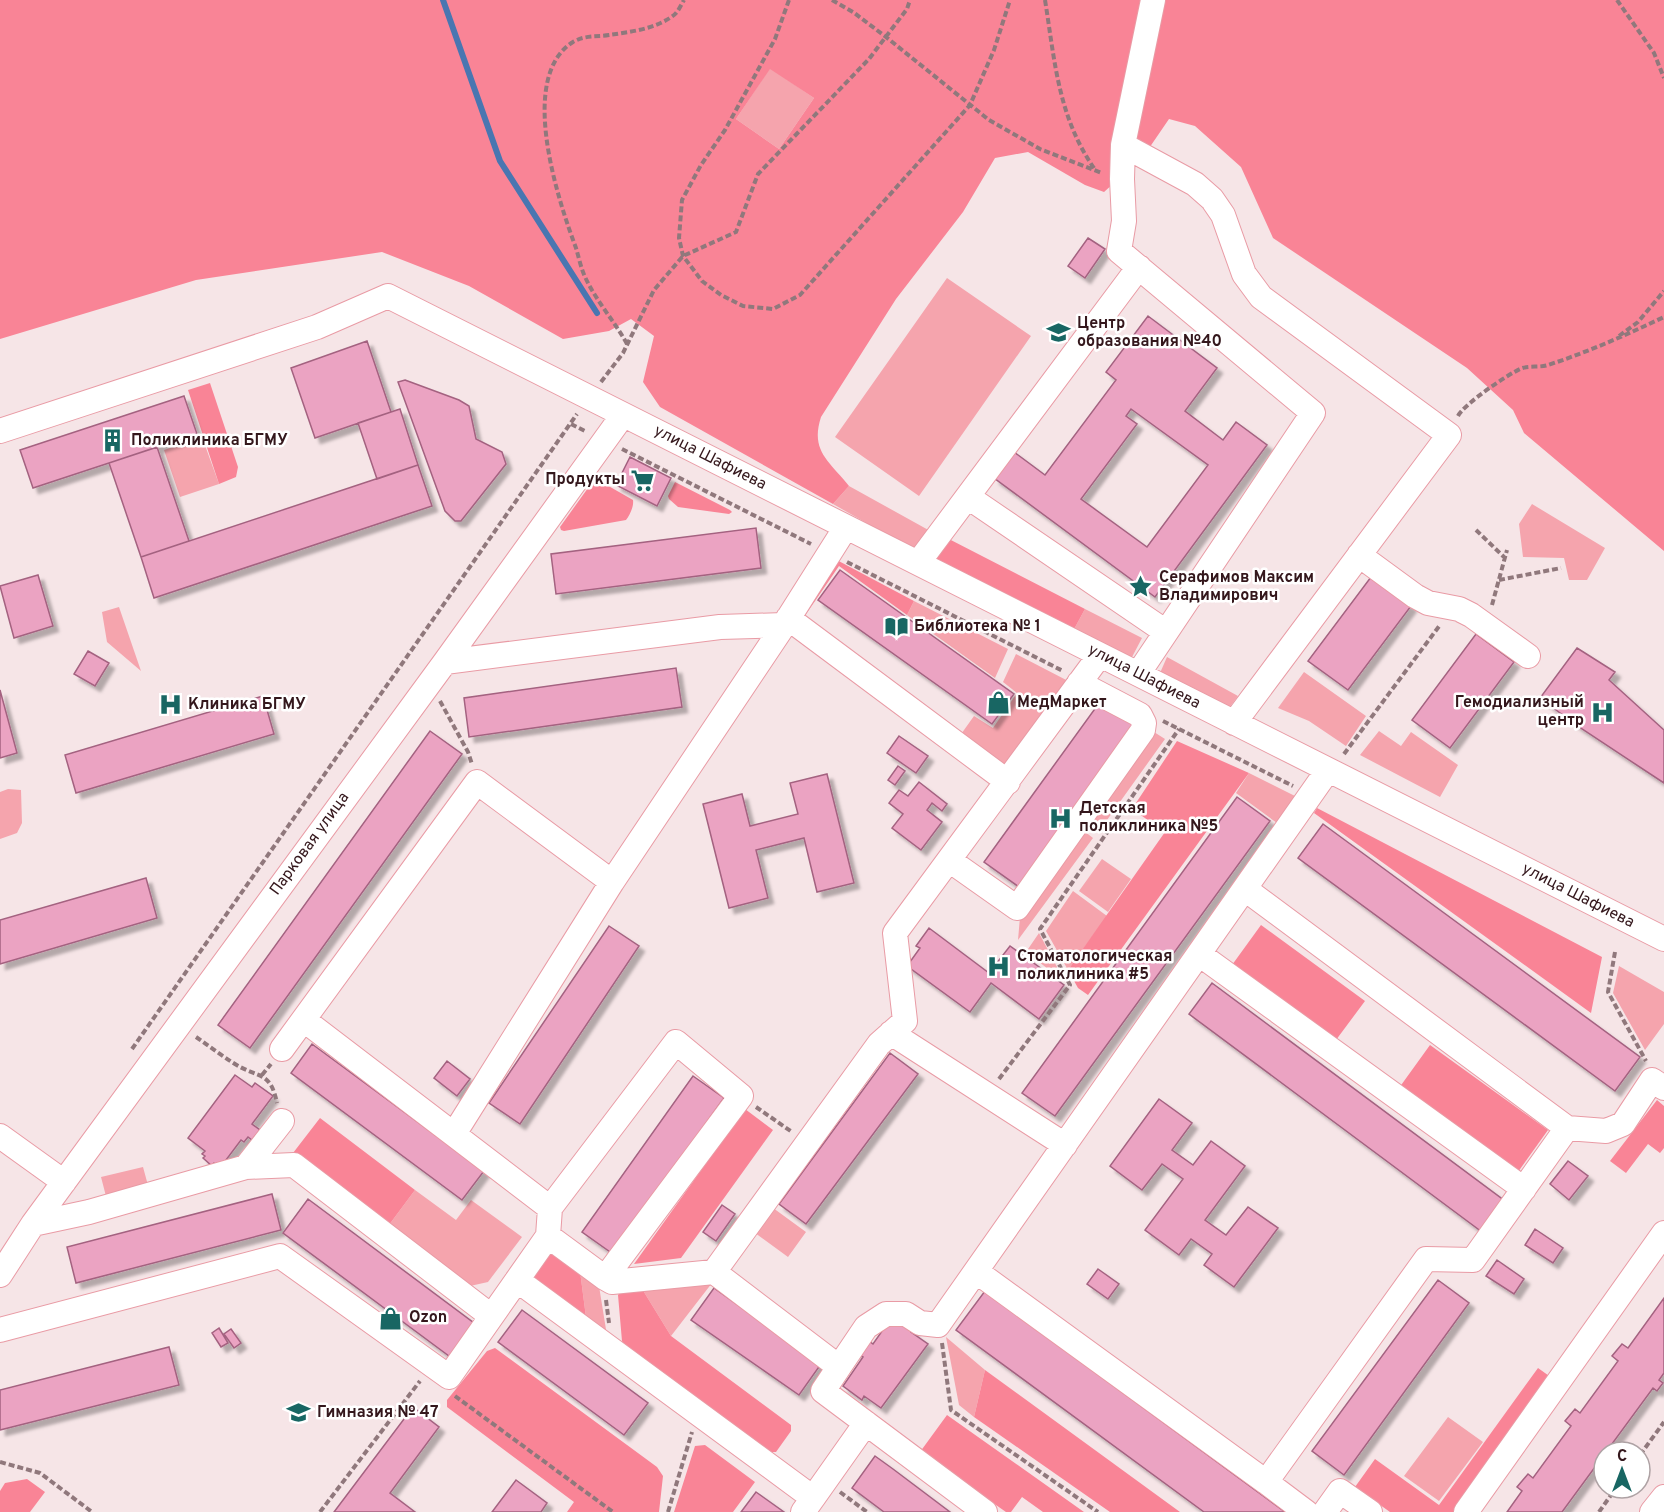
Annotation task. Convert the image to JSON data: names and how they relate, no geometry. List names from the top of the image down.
{
  "streets": {
    "street": ["улица Шафиева", "Парковая улица"]
  },
  "crossings": [
    ["улица Шафиева", "Парковая улица"]
  ],
  "places": {
    "school or university": ["Центр образования №40", "Гимназия № 47"],
    "building": ["Поликлиника БГМУ"],
    "supermarket": ["Продукты"],
    "place": ["Серафимов Максим Владимирович"],
    "library": ["Библиотека № 1"],
    "shop": ["МедМаркет", "Ozon"],
    "hospital": [
      "Клиника БГМУ",
      "Гемодиализный центр",
      "Детская поликлиника №5",
      "Стоматологическая поликлиника #5"
    ]
  },
  "north": "top"
}
